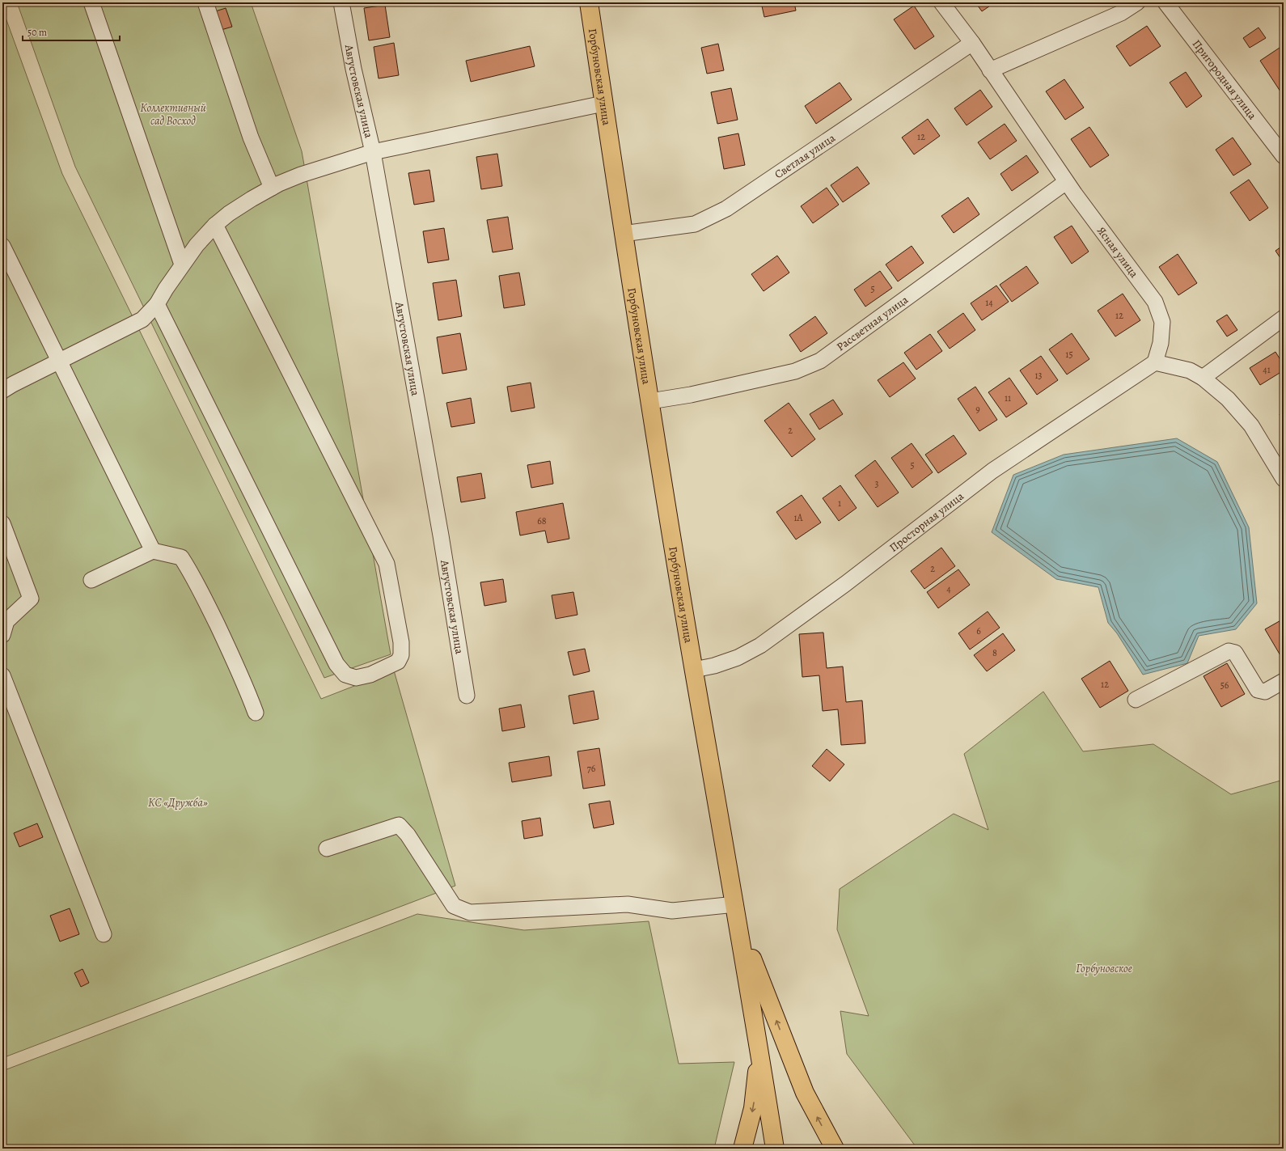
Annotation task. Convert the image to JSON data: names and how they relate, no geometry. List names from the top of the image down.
{
  "streets": {
    "main road": ["Горбуновская улица"],
    "street": [
      "Пригородная улица",
      "Августовская улица",
      "Светлая улица",
      "Ясная улица",
      "Рассветная улица",
      "Просторная улица"
    ]
  },
  "crossings": [
    ["Горбуновская улица", "Светлая улица"],
    ["Горбуновская улица", "Рассветная улица"],
    ["Горбуновская улица", "Просторная улица"],
    ["Светлая улица", "Ясная улица"],
    ["Ясная улица", "Рассветная улица"],
    ["Ясная улица", "Просторная улица"]
  ],
  "parks": ["Коллективный сад Восход", "КС «Дружба»", "Горбуновское"],
  "house_numbers": [
    "12",
    "5",
    "14",
    "12",
    "15",
    "41",
    "13",
    "11",
    "9",
    "2",
    "5",
    "3",
    "1",
    "1А",
    "68",
    "2",
    "4",
    "6",
    "8",
    "12",
    "56",
    "76"
  ],
  "scale_bar": "50 m"
}
